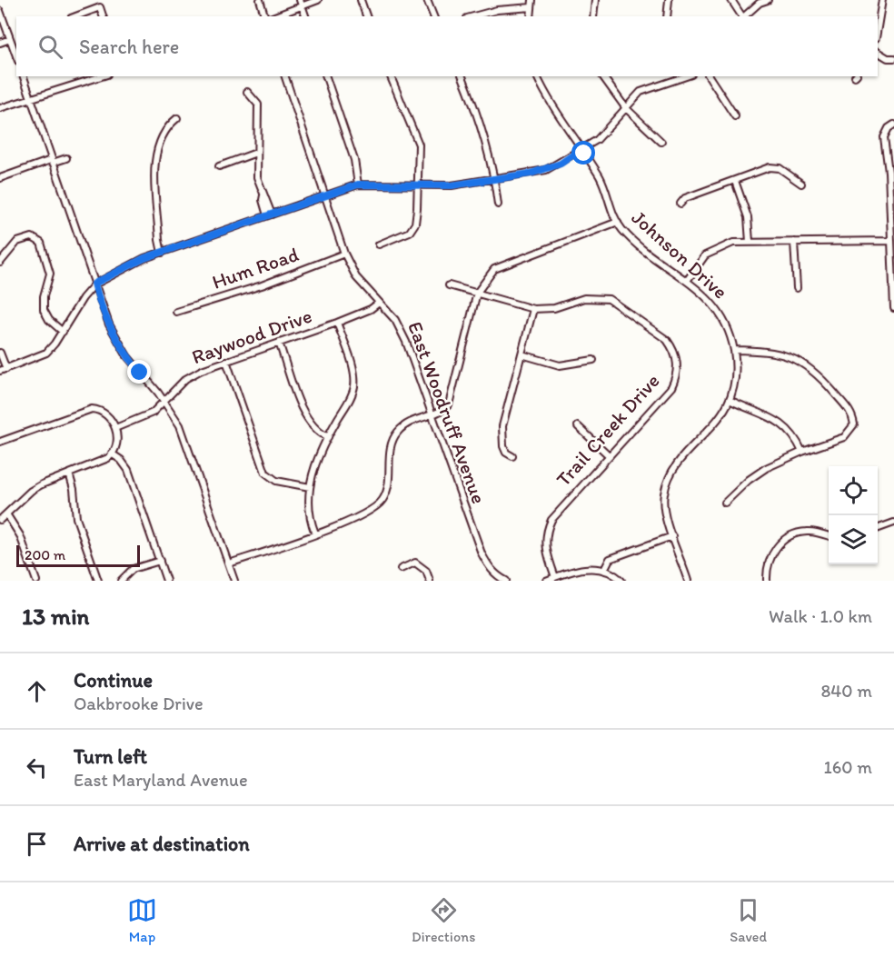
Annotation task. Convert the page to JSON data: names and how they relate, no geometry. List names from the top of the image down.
{
  "streets": {
    "street": [
      "Johnson Drive",
      "Hum Road",
      "Raywood Drive",
      "East Woodruff Avenue",
      "Trail Creek Drive"
    ]
  },
  "crossings": [
    ["Hum Road", "East Woodruff Avenue"],
    ["Raywood Drive", "East Woodruff Avenue"]
  ],
  "scale_bar": "200 m",
  "page": {
    "search": "Search here",
    "scale": "200 m",
    "heading": ["13 min", "Walk · 1.0 km"],
    "list": [
      ["Continue", "Oakbrooke Drive", "840 m"],
      ["Turn left", "East Maryland Avenue", "160 m"],
      "Arrive at destination"
    ],
    "nav": ["Map", "Directions", "Saved"]
  }
}
